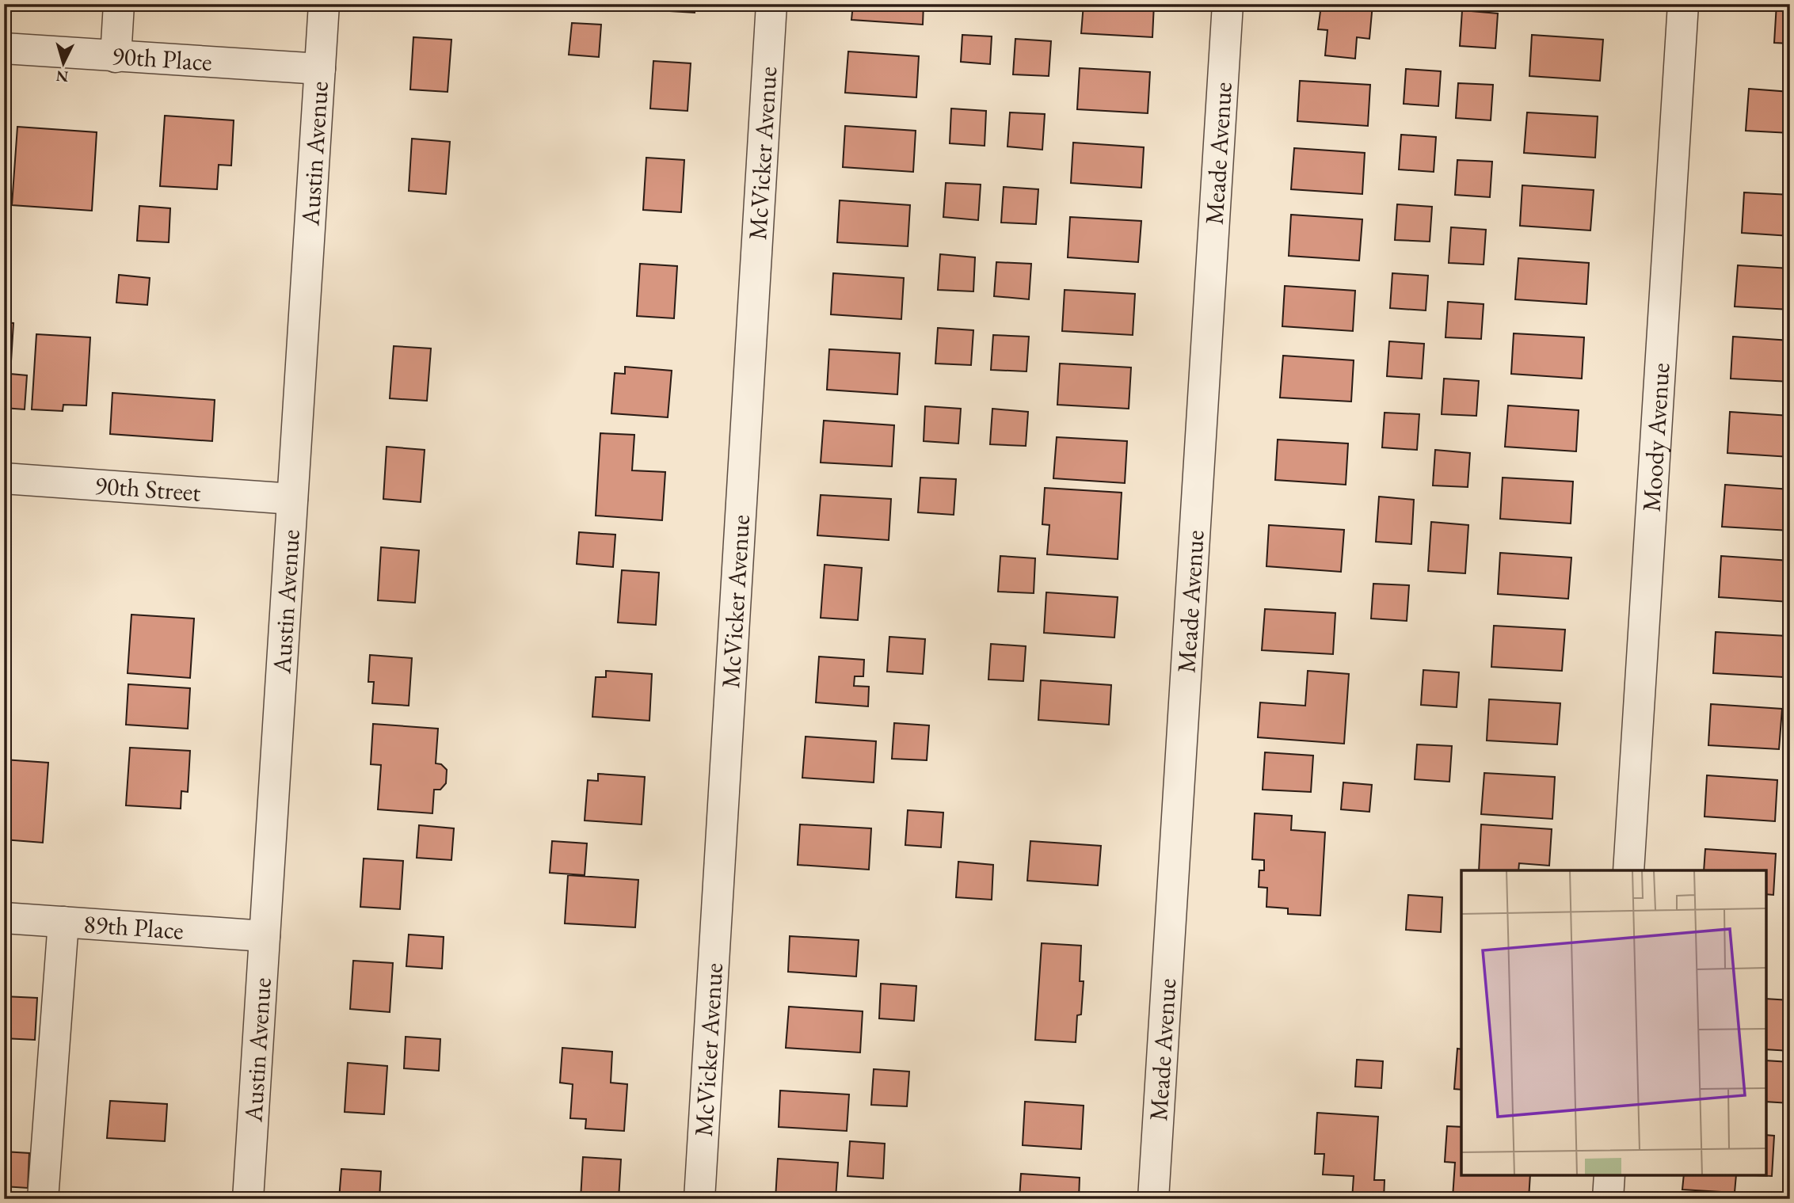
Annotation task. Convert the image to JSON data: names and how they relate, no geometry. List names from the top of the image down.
{
  "streets": {
    "street": [
      "90th Place",
      "Austin Avenue",
      "McVicker Avenue",
      "Meade Avenue",
      "Moody Avenue",
      "90th Street",
      "89th Place"
    ]
  },
  "crossings": [
    ["90th Place", "Austin Avenue"],
    ["Austin Avenue", "90th Street"],
    ["Austin Avenue", "89th Place"]
  ],
  "north": "bottom"
}
